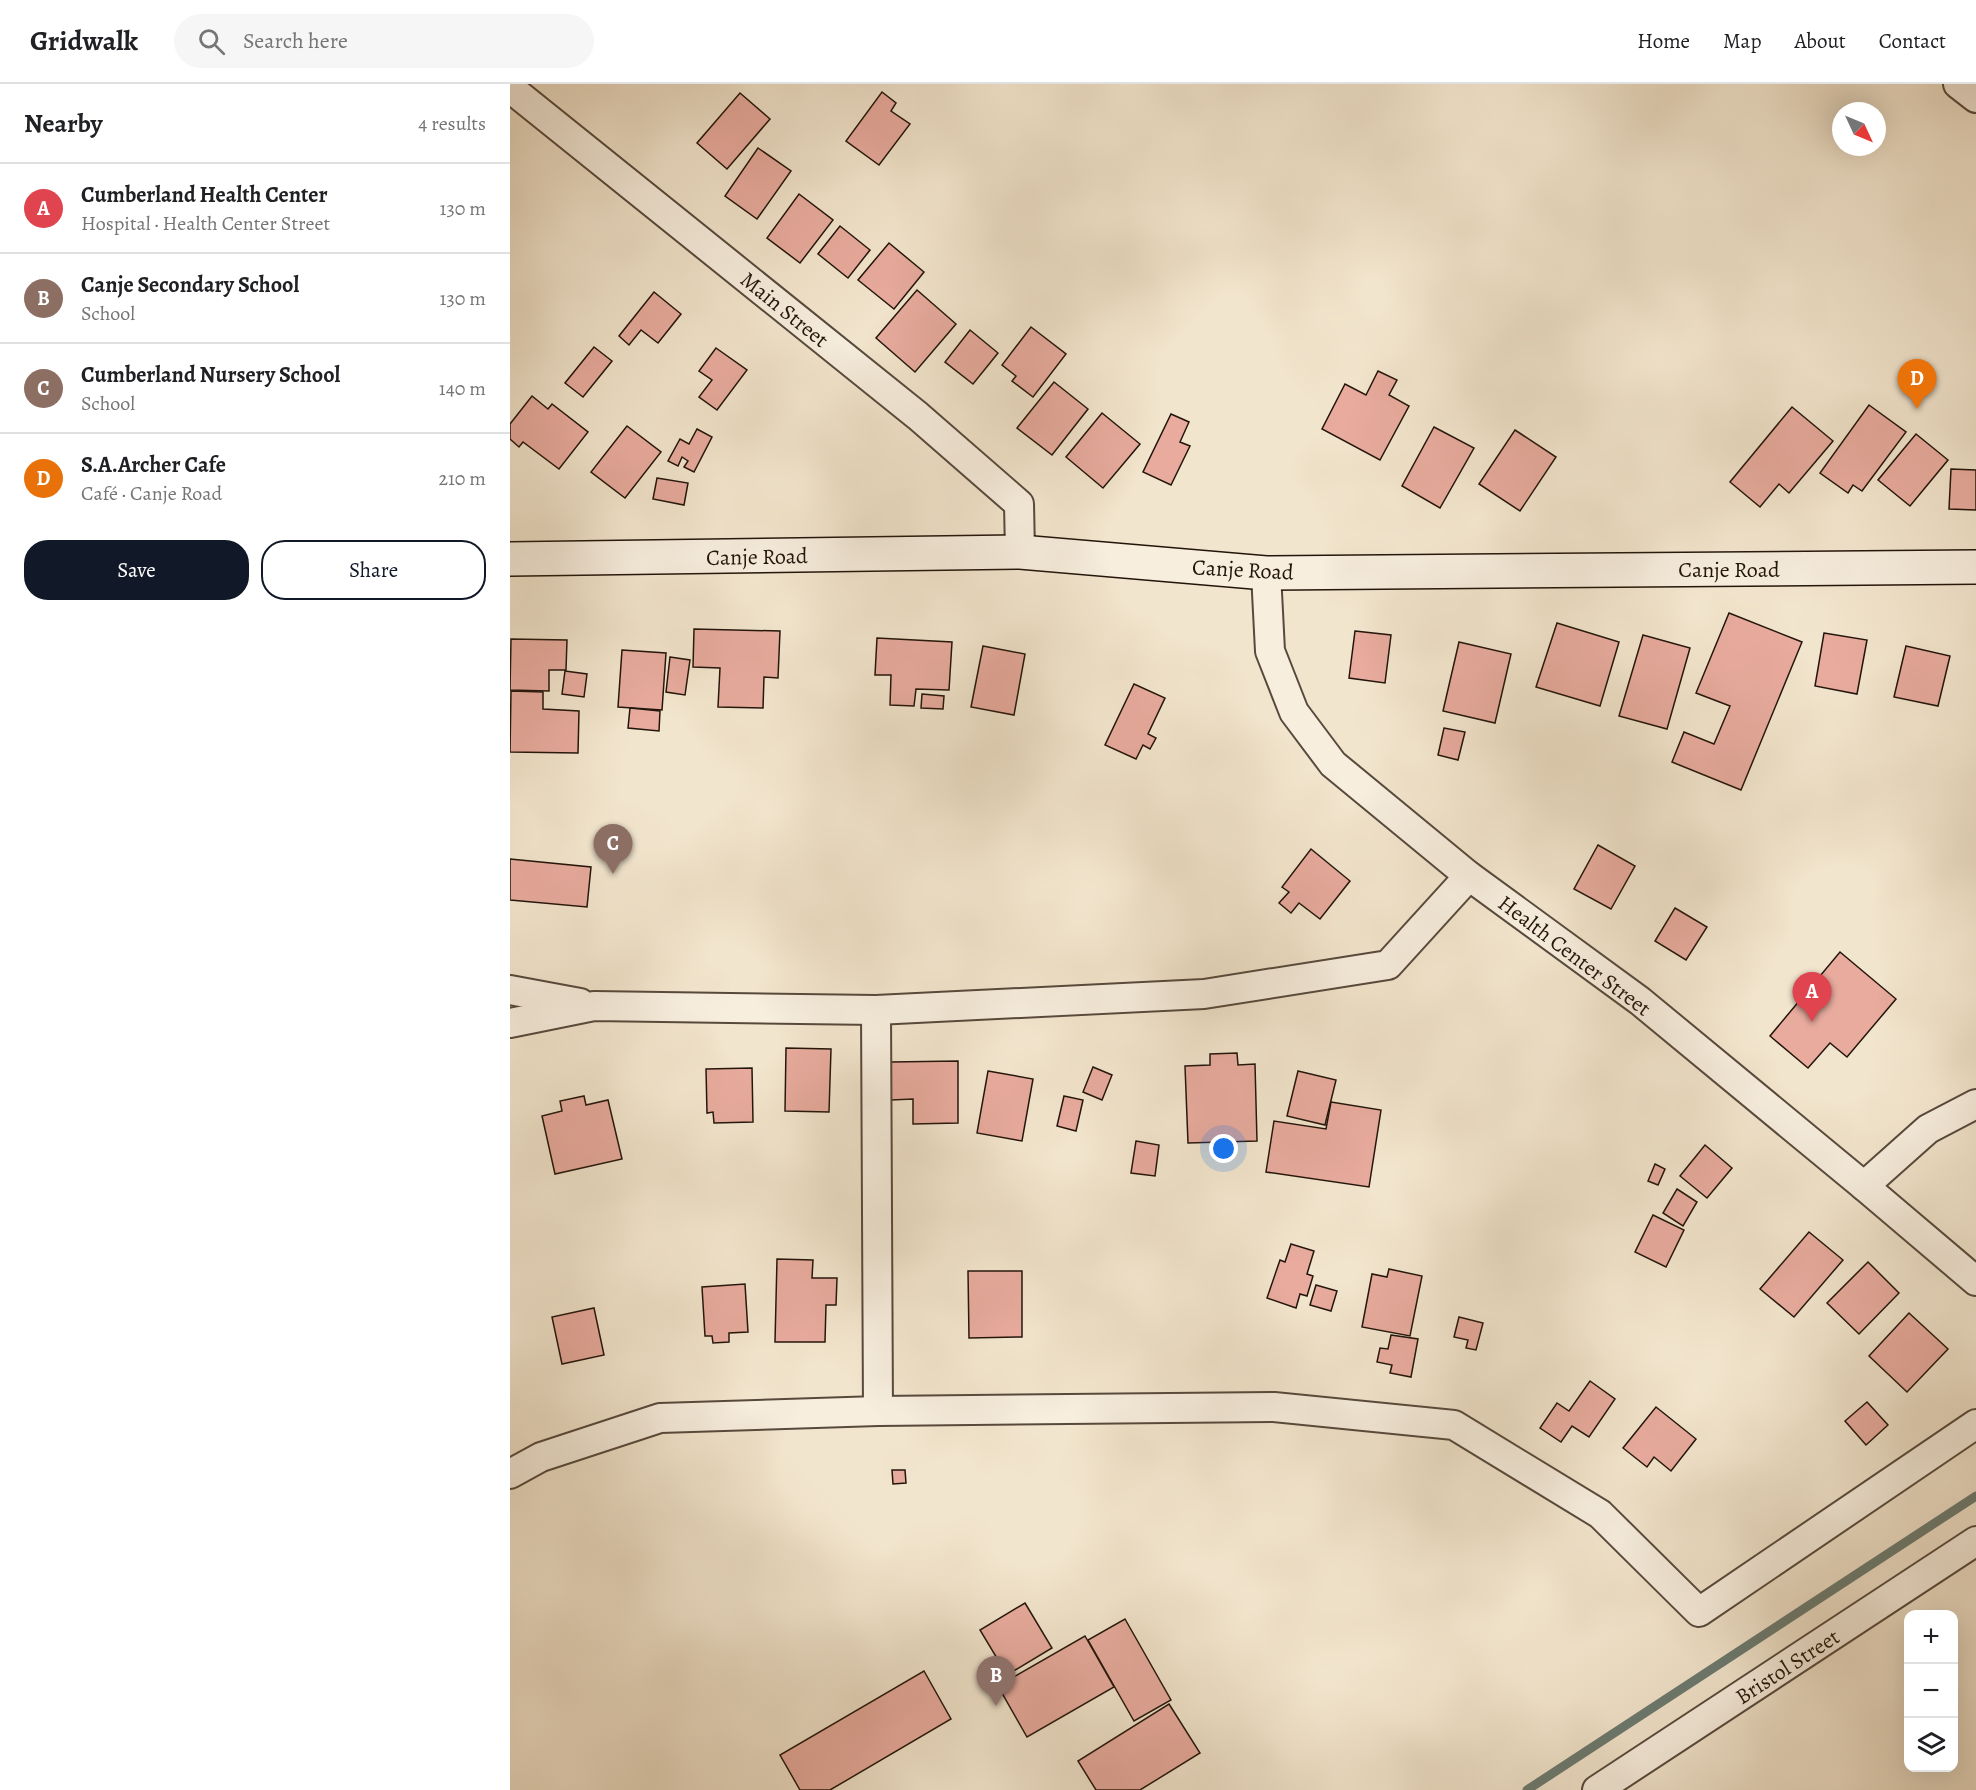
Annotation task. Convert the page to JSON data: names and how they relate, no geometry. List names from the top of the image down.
{
  "streets": {
    "street": [
      "Main Street",
      "Canje Road",
      "Health Center Street",
      "Bristol Street"
    ]
  },
  "crossings": [
    ["Main Street", "Canje Road"],
    ["Canje Road", "Health Center Street"]
  ],
  "north": "bottom right",
  "page": {
    "header": "Gridwalk",
    "search": "Search here",
    "nav": [
      "Home",
      "Map",
      "About",
      "Contact"
    ],
    "heading": ["Nearby", "4 results"],
    "list": [
      {
        "mark": "A",
        "name": "Cumberland Health Center",
        "note": "Hospital · Health Center Street",
        "value": "130 m"
      },
      {
        "mark": "B",
        "name": "Canje Secondary School",
        "note": "School",
        "value": "130 m"
      },
      {
        "mark": "C",
        "name": "Cumberland Nursery School",
        "note": "School",
        "value": "140 m"
      },
      {
        "mark": "D",
        "name": "S.A.Archer Cafe",
        "note": "Café · Canje Road",
        "value": "210 m"
      }
    ],
    "pins": [
      "D",
      "C",
      "A",
      "B"
    ],
    "buttons": ["Save", "Share"],
    "map_buttons": ["+", "−"]
  }
}
